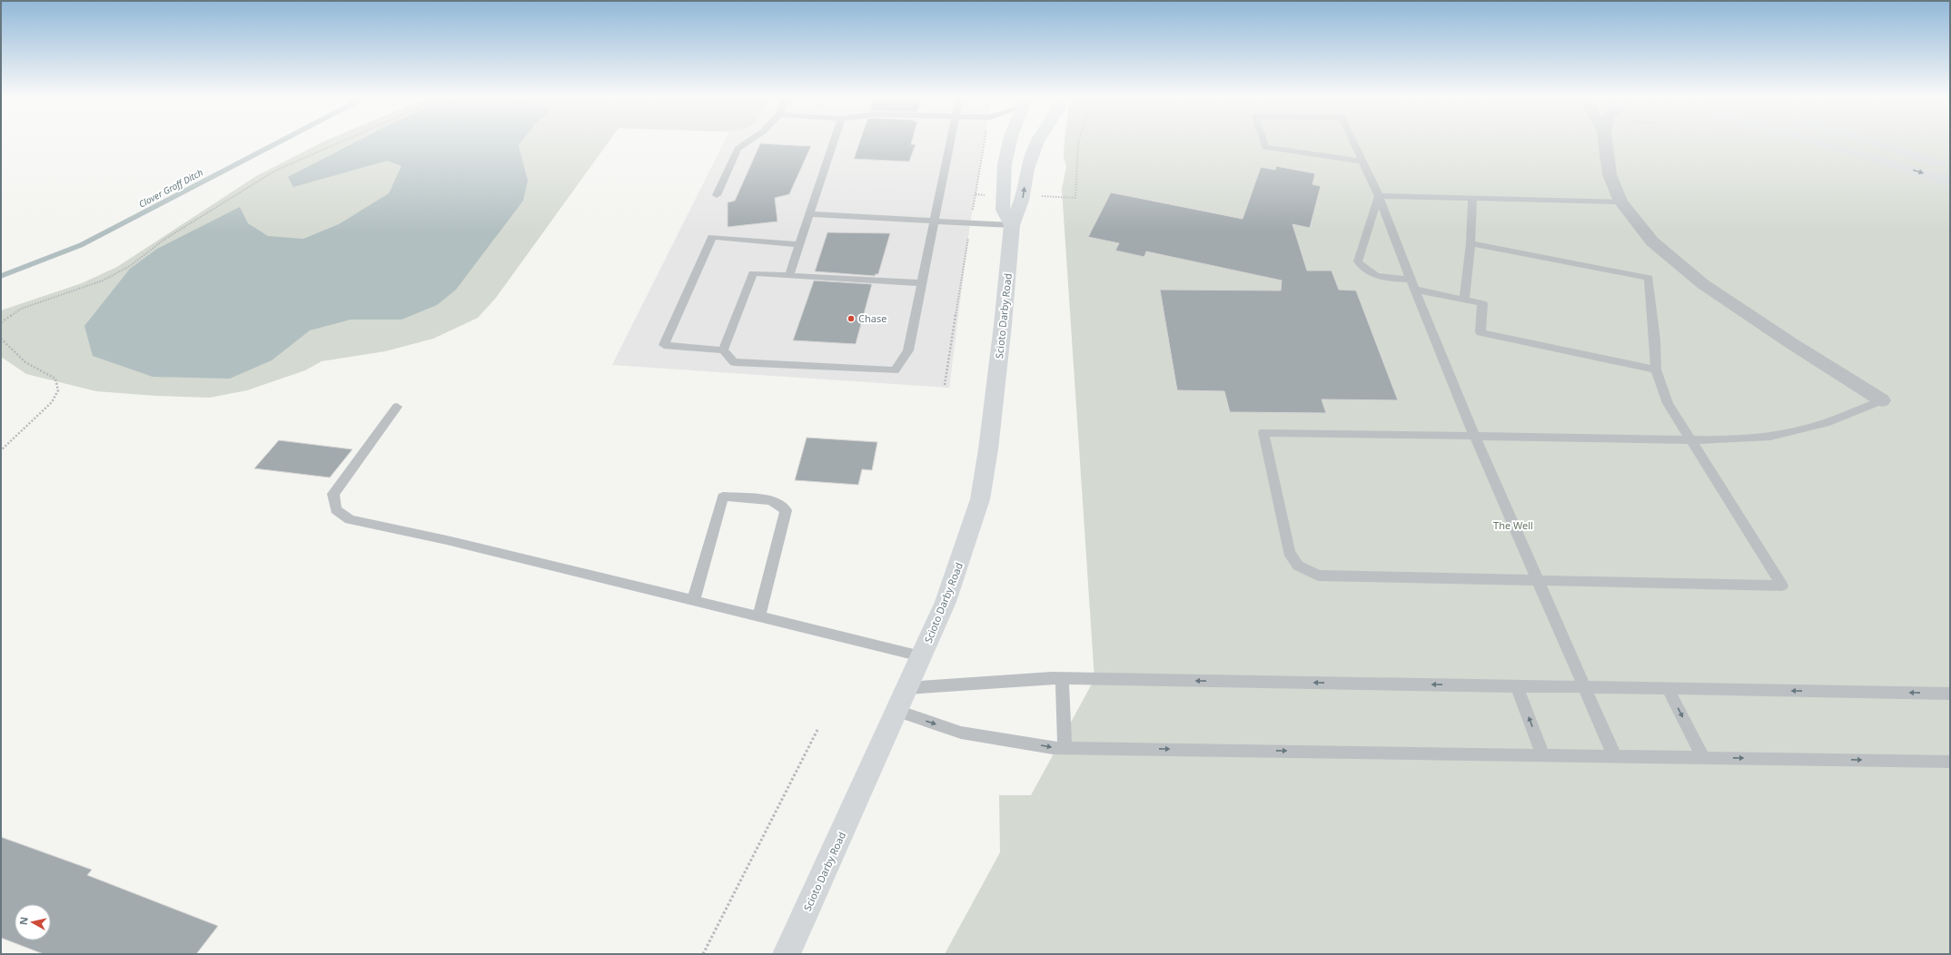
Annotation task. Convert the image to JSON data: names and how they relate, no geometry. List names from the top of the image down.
{
  "streets": {
    "main road": ["Scioto Darby Road"]
  },
  "water": ["Clover Groff Ditch"],
  "parks": ["The Well"],
  "places": ["Chase"],
  "north": "left"
}
